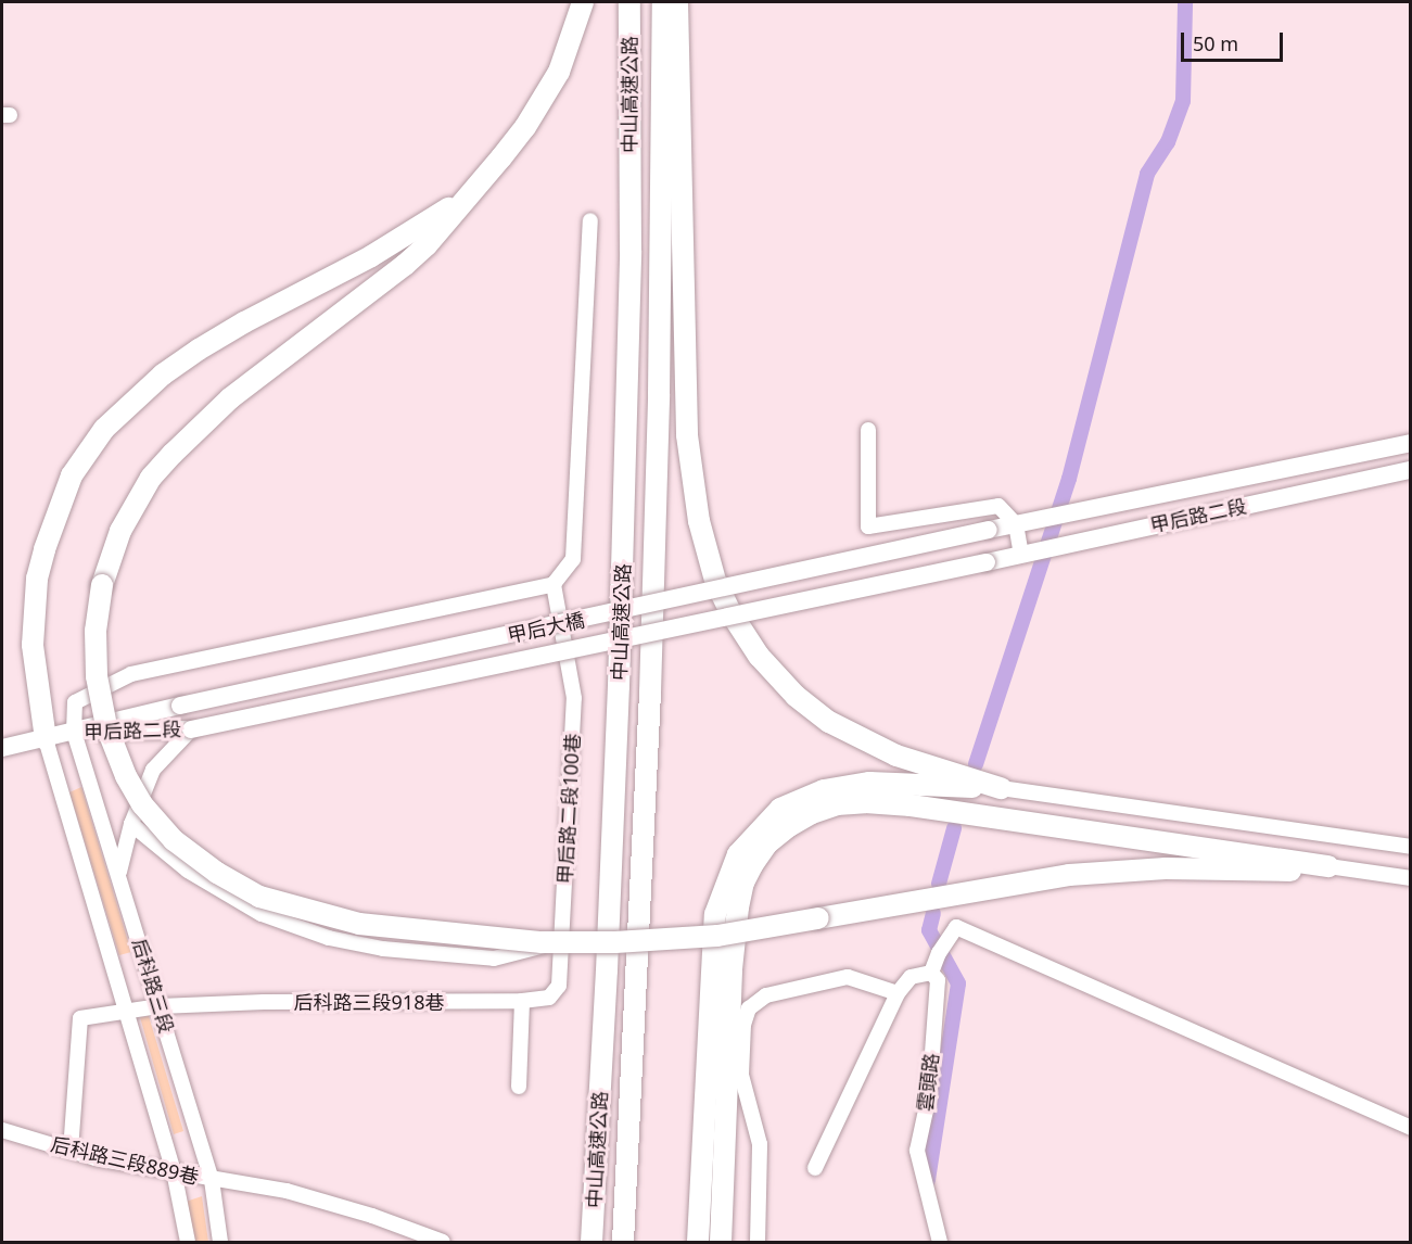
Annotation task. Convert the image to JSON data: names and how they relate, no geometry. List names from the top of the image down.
{
  "streets": {
    "highway": ["中山高速公路"],
    "main road": ["甲后路二段", "甲后大橋"],
    "street": [
      "甲后路二段100巷",
      "后科路三段",
      "后科路三段918巷",
      "雲頭路",
      "后科路三段889巷"
    ]
  },
  "crossings": [
    ["甲后路二段", "甲后大橋"],
    ["甲后路二段", "后科路三段"],
    ["甲后路二段100巷", "后科路三段918巷"],
    ["后科路三段", "后科路三段918巷"],
    ["后科路三段", "后科路三段889巷"],
    ["后科路三段918巷", "后科路三段889巷"]
  ],
  "scale_bar": "50 m"
}
